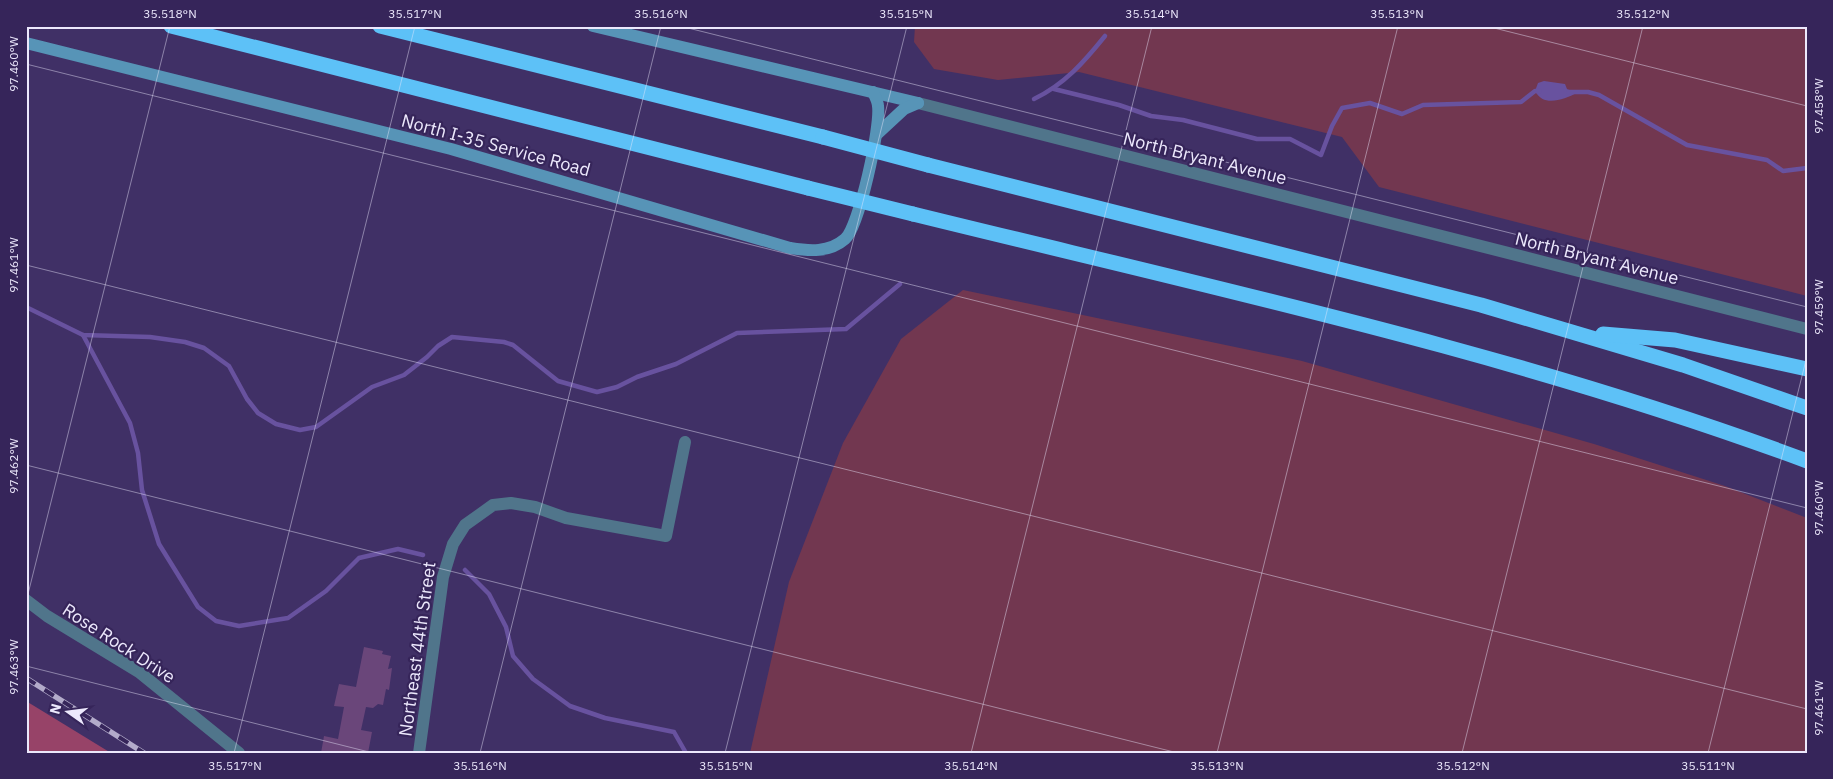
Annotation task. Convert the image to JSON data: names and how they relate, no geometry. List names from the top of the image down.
{
  "streets": {
    "main road": ["North I-35 Service Road", "North Bryant Avenue"],
    "street": ["Rose Rock Drive", "Northeast 44th Street"]
  },
  "crossings": [
    ["North I-35 Service Road", "North Bryant Avenue"]
  ],
  "north": "left",
  "coordinates": [
    "35.518°N",
    "35.517°N",
    "35.516°N",
    "35.515°N",
    "35.514°N",
    "35.513°N",
    "35.512°N",
    "97.460°W",
    "97.458°W",
    "97.461°W",
    "97.459°W",
    "97.462°W",
    "97.463°W",
    "35.511°N"
  ]
}
